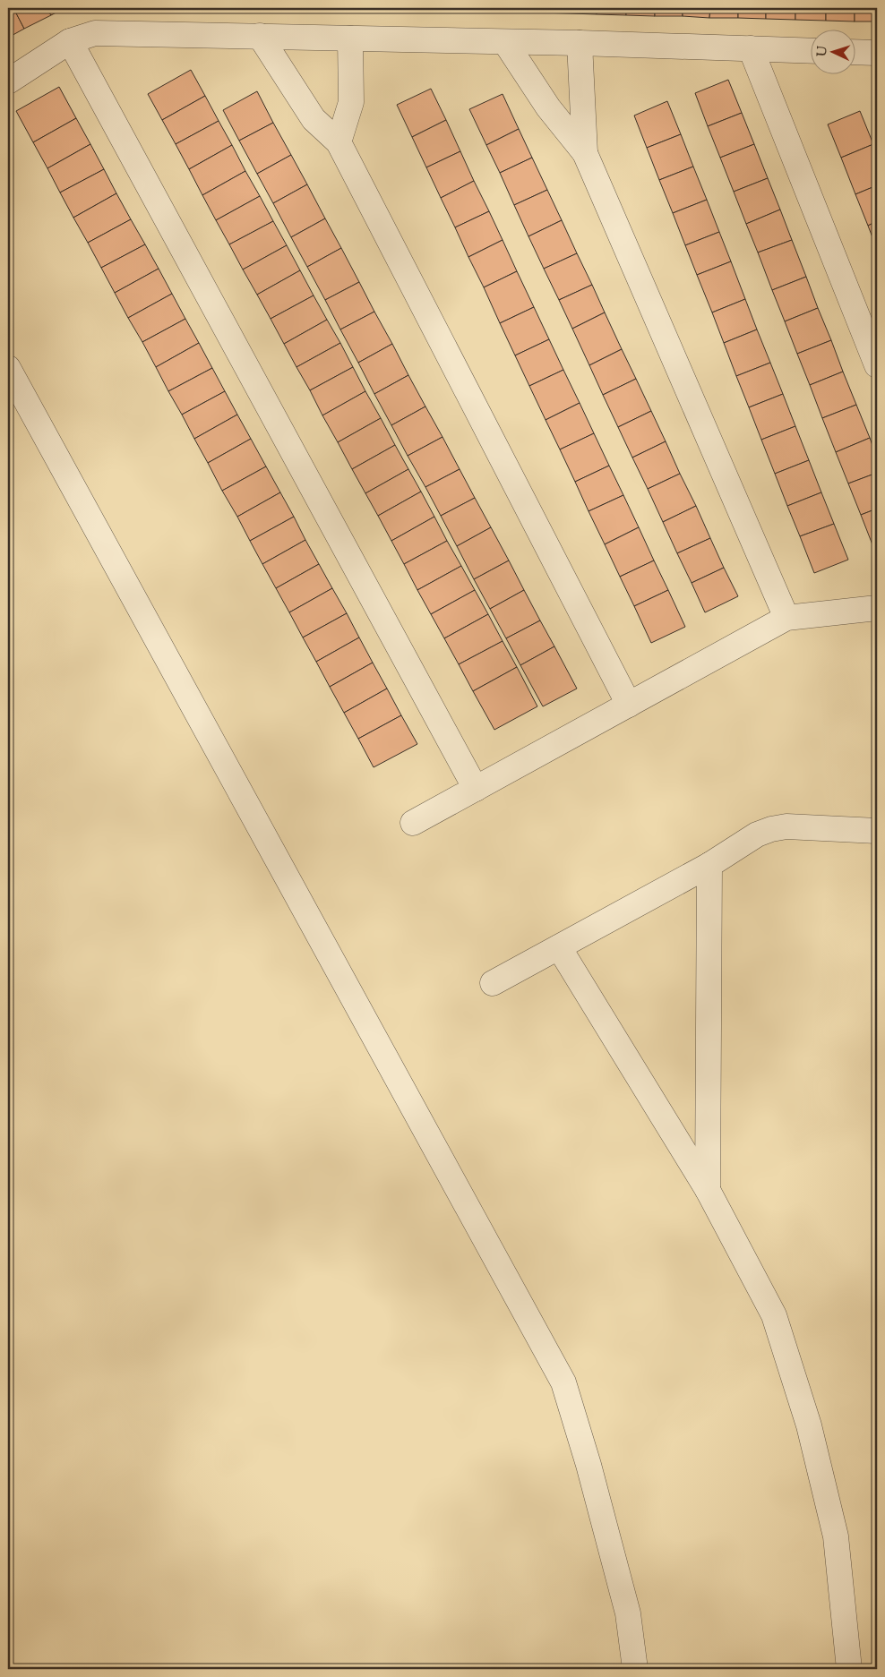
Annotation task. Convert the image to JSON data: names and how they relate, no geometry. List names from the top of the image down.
{
  "north": "left"
}
